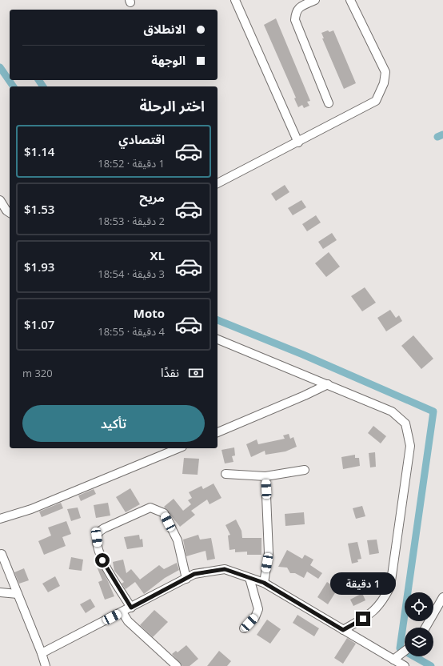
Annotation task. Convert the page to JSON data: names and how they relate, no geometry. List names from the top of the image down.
{
  "page": {
    "banner": ["الانطلاق", "الوجهة"],
    "heading": "اختر الرحلة",
    "list": [
      {
        "name": "اقتصادي",
        "note": "1 دقيقة · 18:52",
        "value": "$1.14"
      },
      {
        "name": "مريح",
        "note": "2 دقيقة · 18:53",
        "value": "$1.53"
      },
      {
        "name": "XL",
        "note": "3 دقيقة · 18:54",
        "value": "$1.93"
      },
      {
        "name": "Moto",
        "note": "4 دقيقة · 18:55",
        "value": "$1.07"
      }
    ],
    "pay": ["نقدًا", "320 m"],
    "buttons": "تأكيد",
    "bubble": "1 دقيقة"
  }
}
